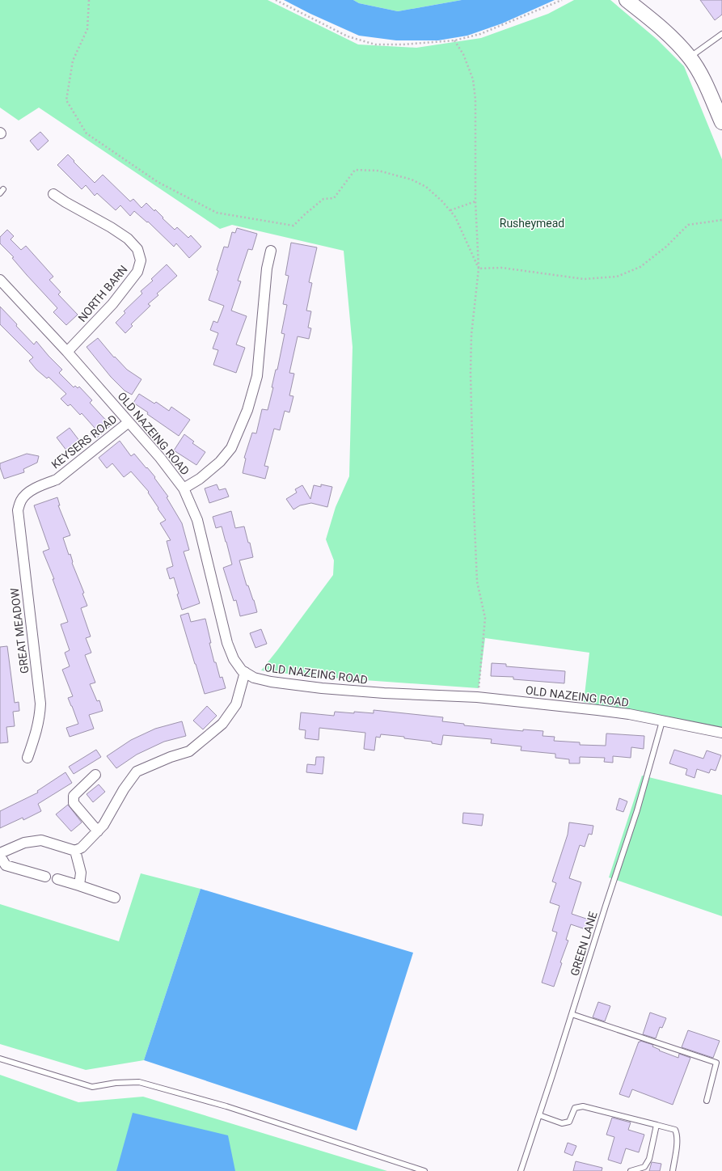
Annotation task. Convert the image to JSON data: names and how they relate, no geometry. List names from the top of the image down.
{
  "streets": {
    "street": [
      "NORTH BARN",
      "OLD NAZEING ROAD",
      "KEYSERS ROAD",
      "GREAT MEADOW"
    ],
    "lane": ["GREEN LANE"]
  },
  "crossings": [
    ["NORTH BARN", "OLD NAZEING ROAD"],
    ["OLD NAZEING ROAD", "KEYSERS ROAD"],
    ["OLD NAZEING ROAD", "GREEN LANE"],
    ["KEYSERS ROAD", "GREAT MEADOW"]
  ],
  "parks": ["Rusheymead"]
}
